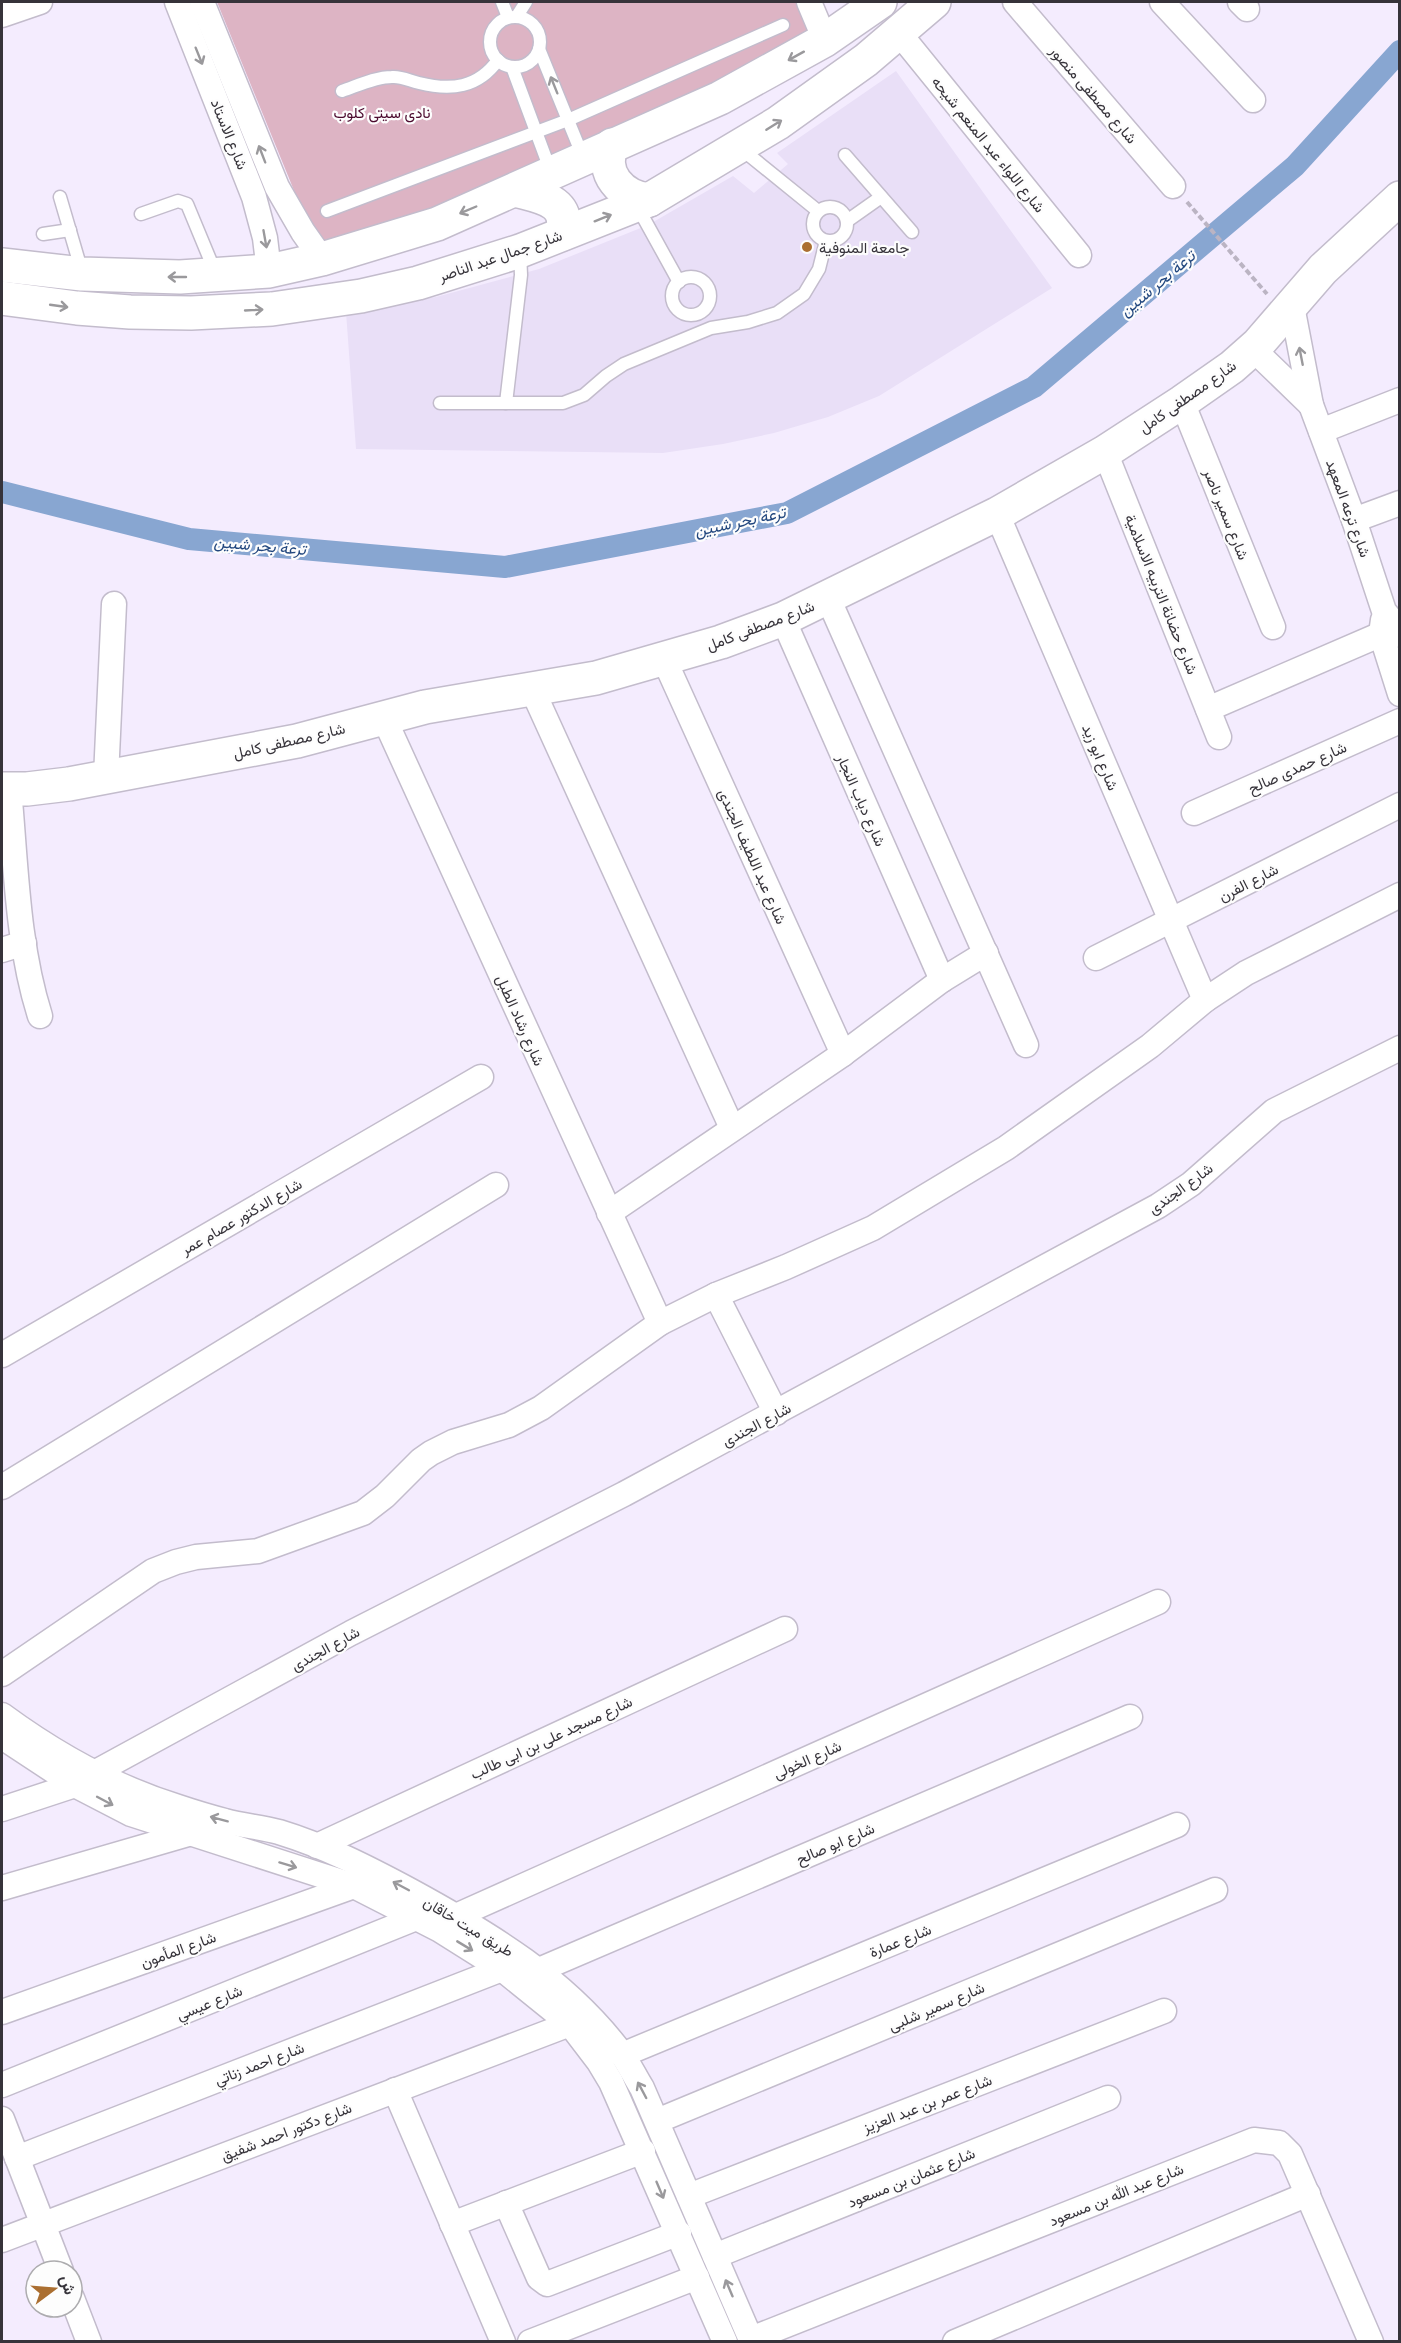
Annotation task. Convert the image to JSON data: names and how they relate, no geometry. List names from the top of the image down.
{
  "streets": {
    "main road": ["شارع جمال عبد الناصر", "شارع مصطفى كامل"],
    "street": [
      "شارع مصطفى منصور",
      "شارع الاستاد",
      "شارع اللواء عبد المنعم شيحه",
      "شارع ترعه المعهد",
      "شارع سمير ناصر",
      "شارع حضانة التربيه الاسلامية",
      "شارع ابو زيد",
      "شارع حمدى صالح",
      "شارع دياب النجار",
      "شارع عبد اللطيف الجندى",
      "شارع الفرن",
      "شارع رشاد الطبل",
      "شارع الجندى",
      "شارع الدكتور عصام عمر",
      "شارع مسجد على بن ابى طالب",
      "شارع الخولى",
      "شارع ابو صالح",
      "طريق ميت خاقان",
      "شارع عمارة",
      "شارع المأمون",
      "شارع عيسي",
      "شارع سمير شلبى",
      "شارع احمد زناتي",
      "شارع عمر بن عبد العزيز",
      "شارع دكتور احمد شفيق",
      "شارع عثمان بن مسعود",
      "شارع عبد الله بن مسعود"
    ]
  },
  "crossings": [
    ["شارع اللواء عبد المنعم شيحه", "شارع جمال عبد الناصر"],
    ["شارع مصطفى كامل", "شارع ترعه المعهد"],
    ["شارع مصطفى كامل", "شارع سمير ناصر"],
    ["شارع مصطفى كامل", "شارع حضانة التربيه الاسلامية"],
    ["شارع مصطفى كامل", "شارع ابو زيد"],
    ["شارع مصطفى كامل", "شارع دياب النجار"],
    ["شارع مصطفى كامل", "شارع عبد اللطيف الجندى"],
    ["شارع مصطفى كامل", "شارع رشاد الطبل"],
    ["شارع ابو زيد", "شارع الفرن"],
    ["شارع الجندى", "طريق ميت خاقان"],
    ["شارع مسجد على بن ابى طالب", "طريق ميت خاقان"],
    ["شارع الخولى", "طريق ميت خاقان"],
    ["شارع ابو صالح", "طريق ميت خاقان"],
    ["طريق ميت خاقان", "شارع عمارة"],
    ["طريق ميت خاقان", "شارع المأمون"],
    ["طريق ميت خاقان", "شارع عيسي"],
    ["طريق ميت خاقان", "شارع سمير شلبى"],
    ["طريق ميت خاقان", "شارع احمد زناتي"],
    ["طريق ميت خاقان", "شارع عمر بن عبد العزيز"],
    ["طريق ميت خاقان", "شارع دكتور احمد شفيق"],
    ["طريق ميت خاقان", "شارع عثمان بن مسعود"],
    ["طريق ميت خاقان", "شارع عبد الله بن مسعود"]
  ],
  "water": ["ترعة بحر شبين"],
  "parks": ["نادى سيتى كلوب"],
  "places": ["جامعة المنوفية"],
  "north": "right"
}
